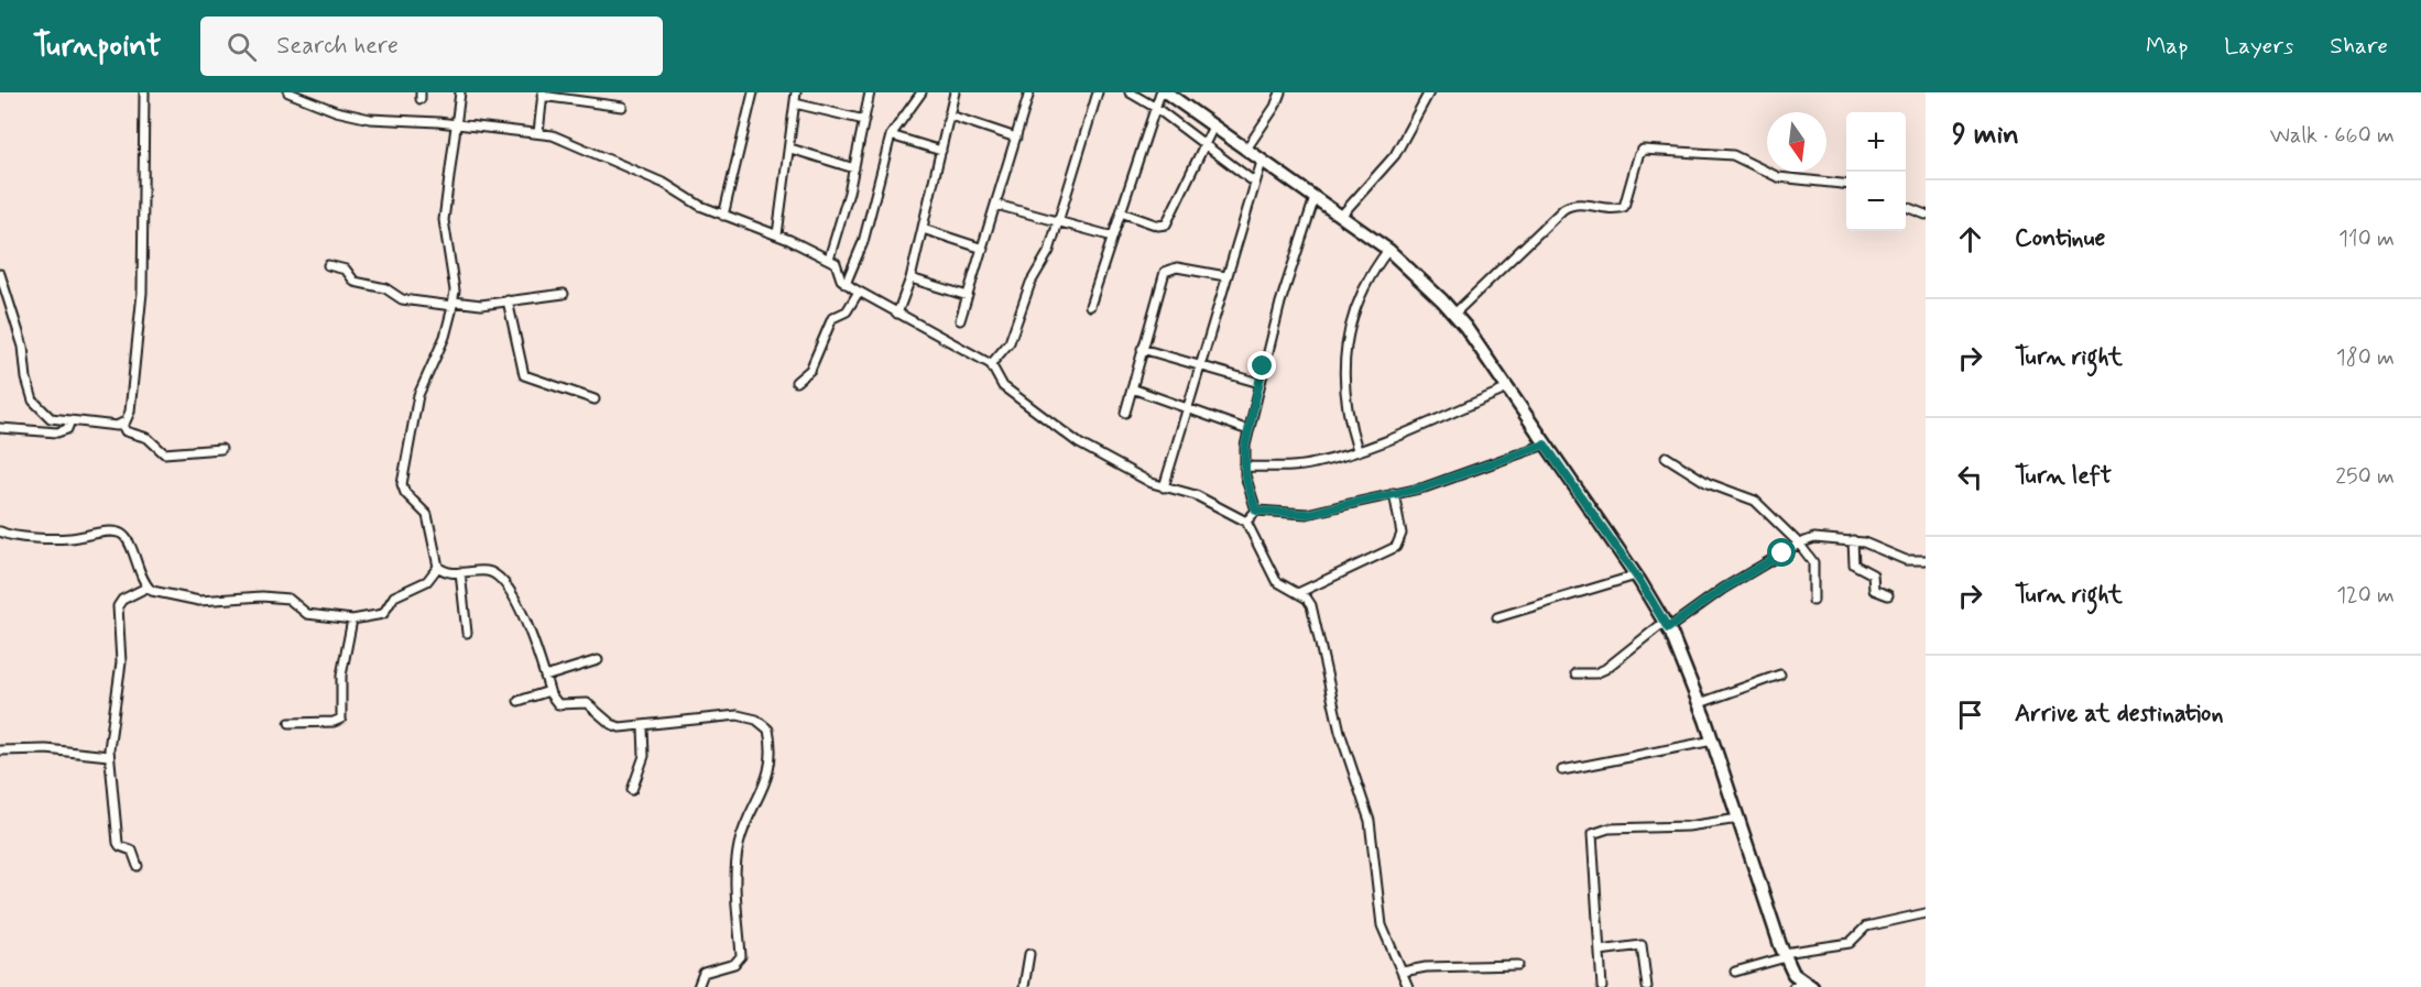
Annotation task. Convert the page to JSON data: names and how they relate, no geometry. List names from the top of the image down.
{
  "north": "bottom",
  "page": {
    "header": "Turnpoint",
    "search": "Search here",
    "nav": ["Map", "Layers", "Share"],
    "heading": ["9 min", "Walk · 660 m"],
    "map_buttons": ["+", "−"],
    "list": [
      ["Continue", "110 m"],
      ["Turn right", "180 m"],
      ["Turn left", "250 m"],
      ["Turn right", "120 m"],
      "Arrive at destination"
    ]
  }
}
